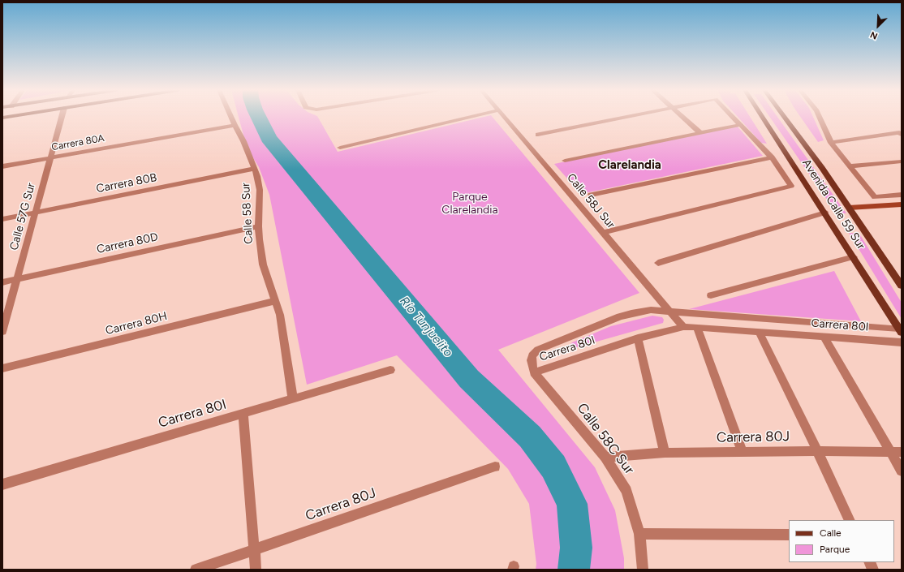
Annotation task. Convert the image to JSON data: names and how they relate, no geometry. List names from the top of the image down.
{
  "streets": {
    "main road": ["Avenida Calle 59 Sur"],
    "street": [
      "Carrera 80A",
      "Carrera 80B",
      "Calle 58J Sur",
      "Calle 58 Sur",
      "Calle 57G Sur",
      "Carrera 80D",
      "Carrera 80H",
      "Carrera 80I",
      "Carrera 80J",
      "Calle 58C Sur"
    ]
  },
  "crossings": [
    ["Carrera 80A", "Calle 58 Sur"],
    ["Carrera 80A", "Calle 57G Sur"],
    ["Carrera 80B", "Calle 58 Sur"],
    ["Carrera 80B", "Calle 57G Sur"],
    ["Calle 58J Sur", "Carrera 80I"],
    ["Avenida Calle 59 Sur", "Carrera 80I"],
    ["Calle 58 Sur", "Carrera 80D"],
    ["Calle 58 Sur", "Carrera 80H"],
    ["Calle 58 Sur", "Carrera 80I"],
    ["Calle 57G Sur", "Carrera 80D"],
    ["Carrera 80I", "Calle 58C Sur"],
    ["Carrera 80J", "Calle 58C Sur"]
  ],
  "districts": ["Clarelandia"],
  "water": ["Río Tunjuelito"],
  "parks": ["Parque Clarelandia"],
  "legend": ["Calle", "Parque"],
  "north": "bottom left"
}
